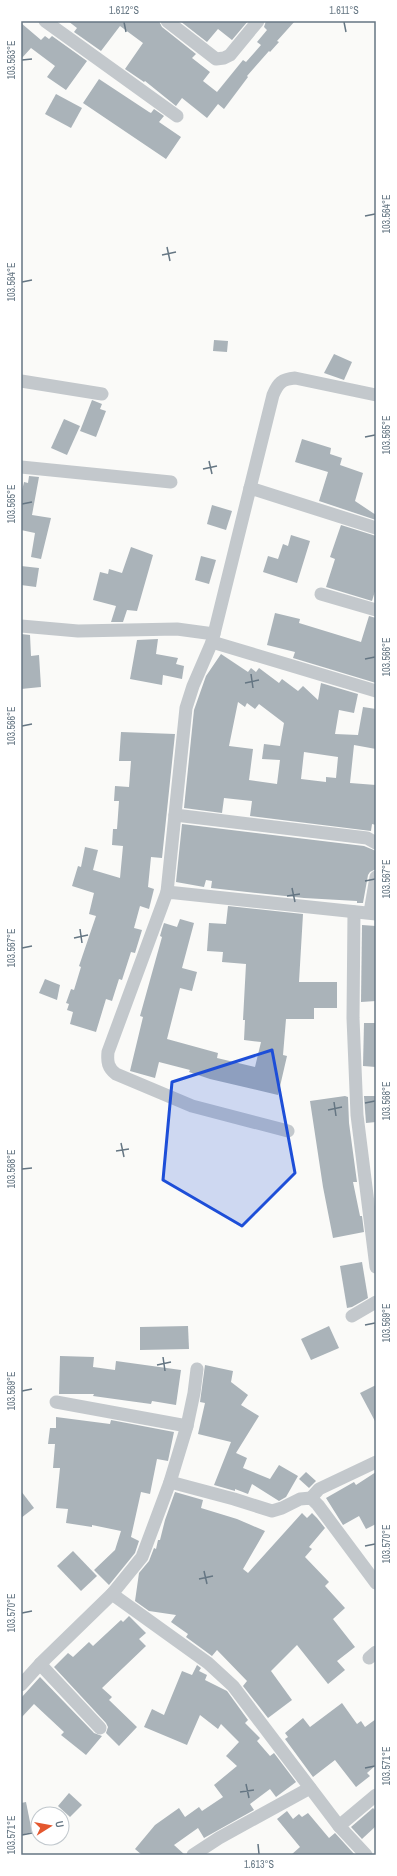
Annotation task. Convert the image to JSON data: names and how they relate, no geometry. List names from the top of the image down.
{
  "north": "right",
  "coordinates": [
    "1.612°S",
    "1.611°S",
    "103.563°E",
    "103.564°E",
    "103.565°E",
    "103.566°E",
    "103.567°E",
    "103.568°E",
    "103.569°E",
    "103.570°E",
    "103.571°E",
    "1.613°S"
  ]
}
